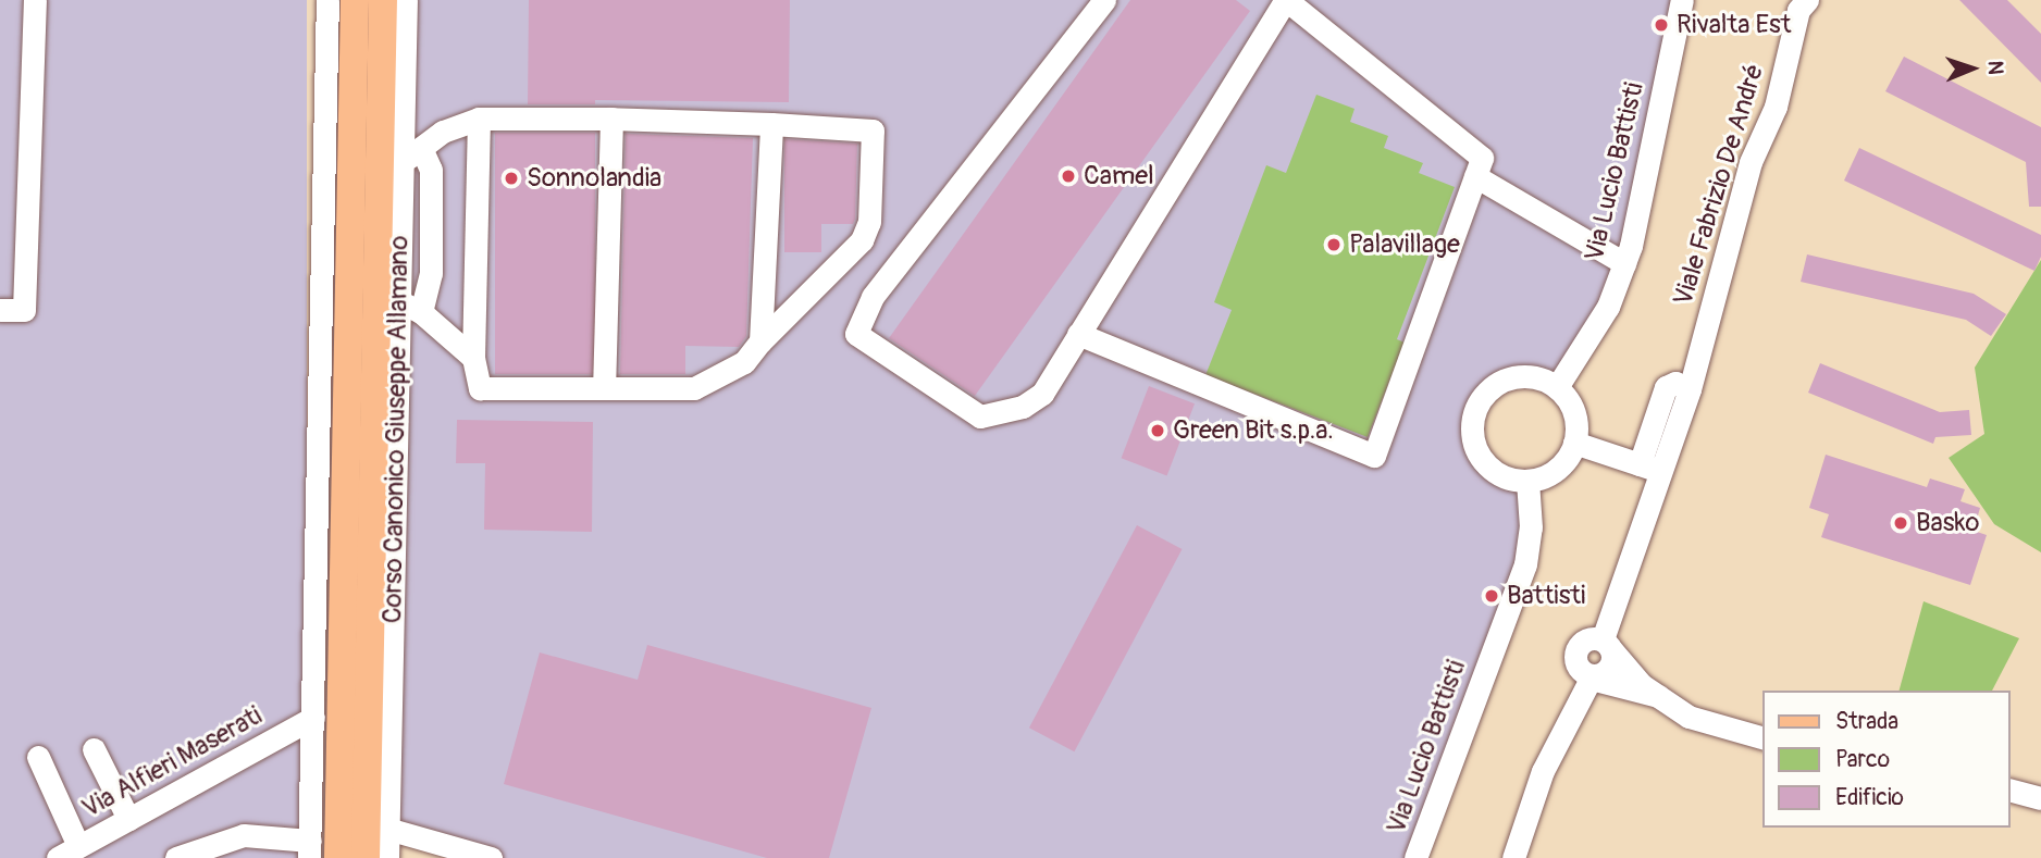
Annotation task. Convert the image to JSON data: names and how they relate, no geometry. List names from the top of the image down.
{
  "streets": {
    "main road": ["Corso Canonico Giuseppe Allamano"],
    "street": ["Via Lucio Battisti", "Viale Fabrizio De André", "Via Alfieri Maserati"]
  },
  "places": [
    "Rivalta Est",
    "Camel",
    "Sonnolandia",
    "Palavillage",
    "Green Bit s.p.a.",
    "Basko",
    "Battisti"
  ],
  "legend": ["Strada", "Parco", "Edificio"],
  "north": "right"
}
